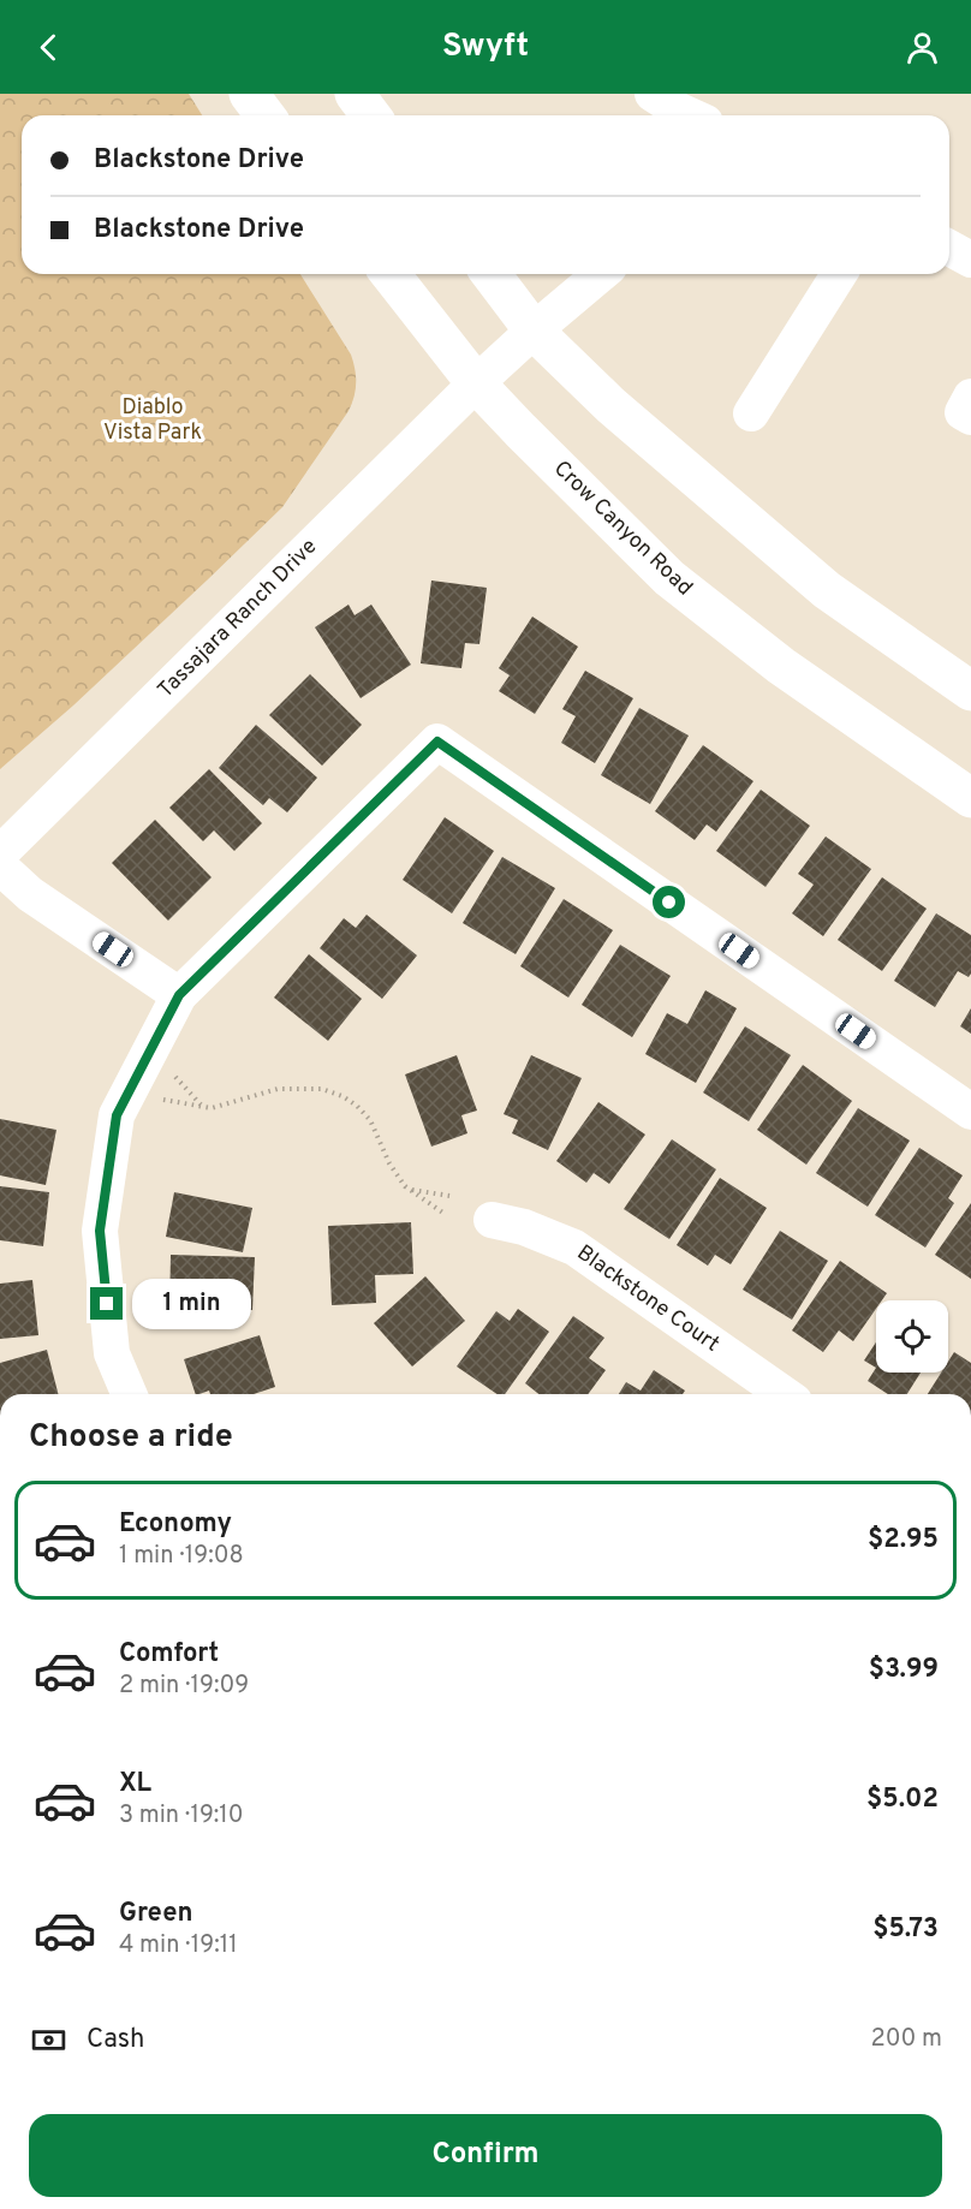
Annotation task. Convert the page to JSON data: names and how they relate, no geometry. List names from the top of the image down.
{
  "streets": {
    "main road": ["Crow Canyon Road"],
    "street": ["Tassajara Ranch Drive", "Blackstone Court"]
  },
  "crossings": [
    ["Crow Canyon Road", "Tassajara Ranch Drive"]
  ],
  "parks": ["Diablo Vista Park"],
  "page": {
    "header": "Swyft",
    "banner": ["Blackstone Drive", "Blackstone Drive"],
    "bubble": "1 min",
    "heading": "Choose a ride",
    "list": [
      {
        "name": "Economy",
        "note": "1 min · 19:08",
        "value": "$2.95"
      },
      {
        "name": "Comfort",
        "note": "2 min · 19:09",
        "value": "$3.99"
      },
      {
        "name": "XL",
        "note": "3 min · 19:10",
        "value": "$5.02"
      },
      {
        "name": "Green",
        "note": "4 min · 19:11",
        "value": "$5.73"
      }
    ],
    "pay": ["Cash", "200 m"],
    "buttons": "Confirm"
  }
}
